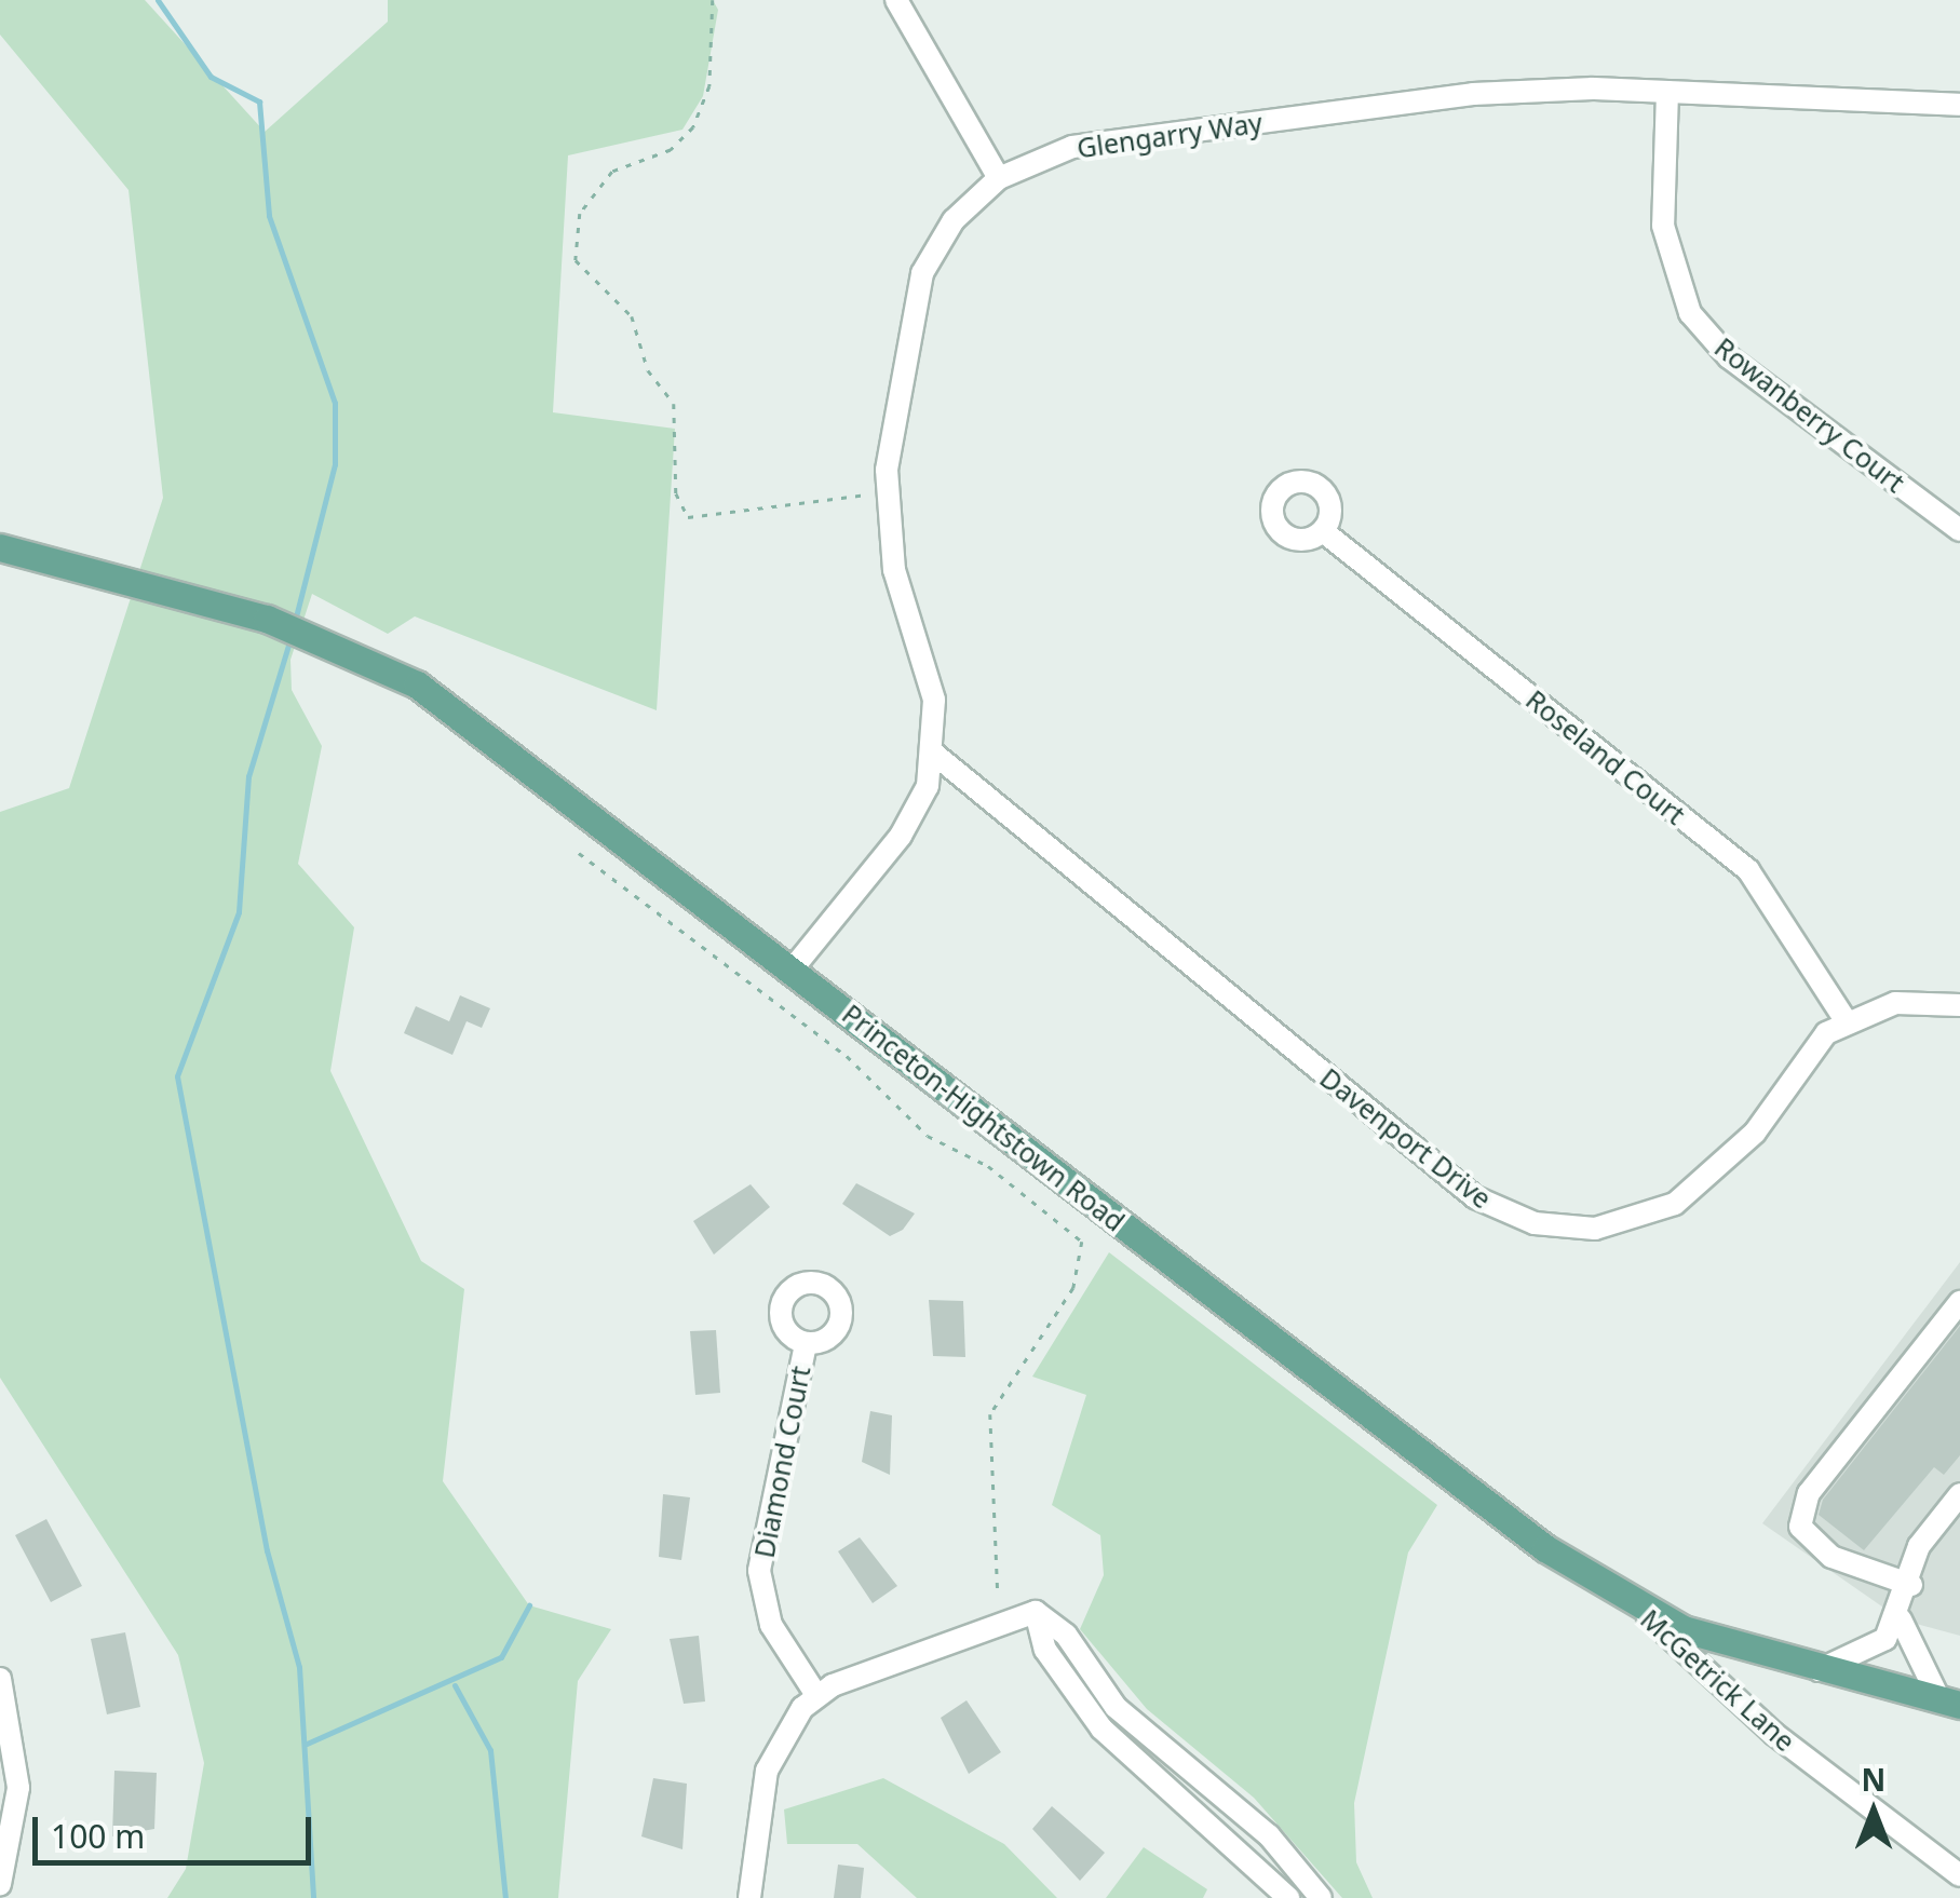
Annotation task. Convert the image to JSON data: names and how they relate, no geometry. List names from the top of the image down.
{
  "streets": {
    "main road": ["Princeton-Hightstown Road"],
    "street": [
      "Glengarry Way",
      "Rowanberry Court",
      "Roseland Court",
      "Davenport Drive",
      "Diamond Court",
      "McGetrick Lane"
    ]
  },
  "crossings": [
    ["Glengarry Way", "Rowanberry Court"],
    ["Glengarry Way", "Princeton-Hightstown Road"],
    ["Glengarry Way", "Davenport Drive"],
    ["Roseland Court", "Davenport Drive"],
    ["Princeton-Hightstown Road", "McGetrick Lane"]
  ],
  "scale_bar": "100 m",
  "north": "top"
}
